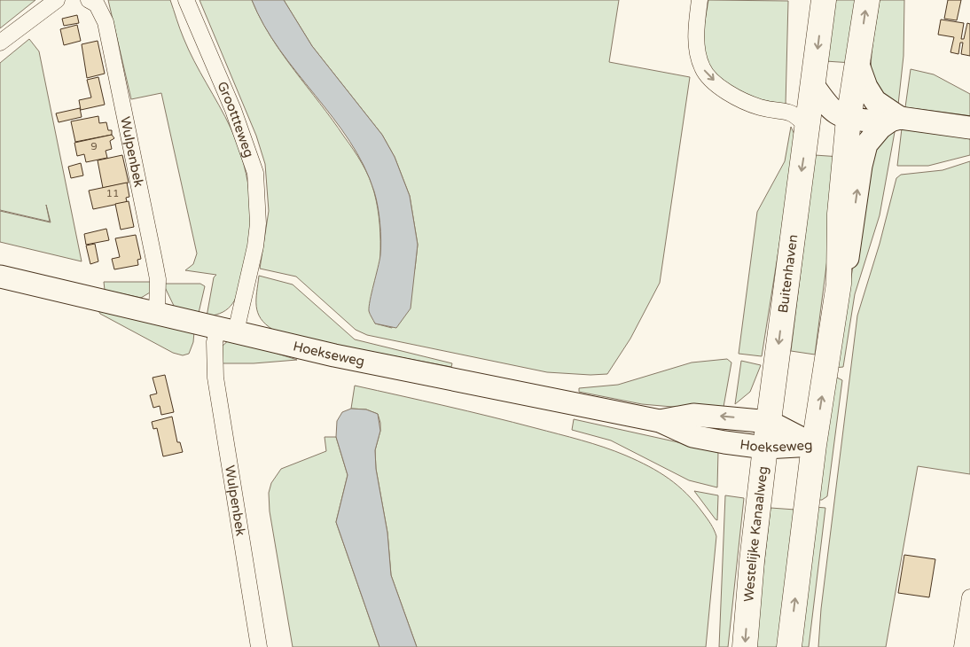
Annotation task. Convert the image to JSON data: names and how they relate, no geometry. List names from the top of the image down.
{
  "streets": {
    "main road": ["Buitenhaven", "Hoekseweg", "Westelijke Kanaalweg"],
    "street": ["Groottteweg", "Wulpenbek"]
  },
  "crossings": [
    ["Groottteweg", "Wulpenbek"],
    ["Groottteweg", "Hoekseweg"],
    ["Wulpenbek", "Hoekseweg"],
    ["Buitenhaven", "Hoekseweg"],
    ["Buitenhaven", "Westelijke Kanaalweg"],
    ["Hoekseweg", "Westelijke Kanaalweg"]
  ],
  "house_numbers": ["9", "11"]
}
